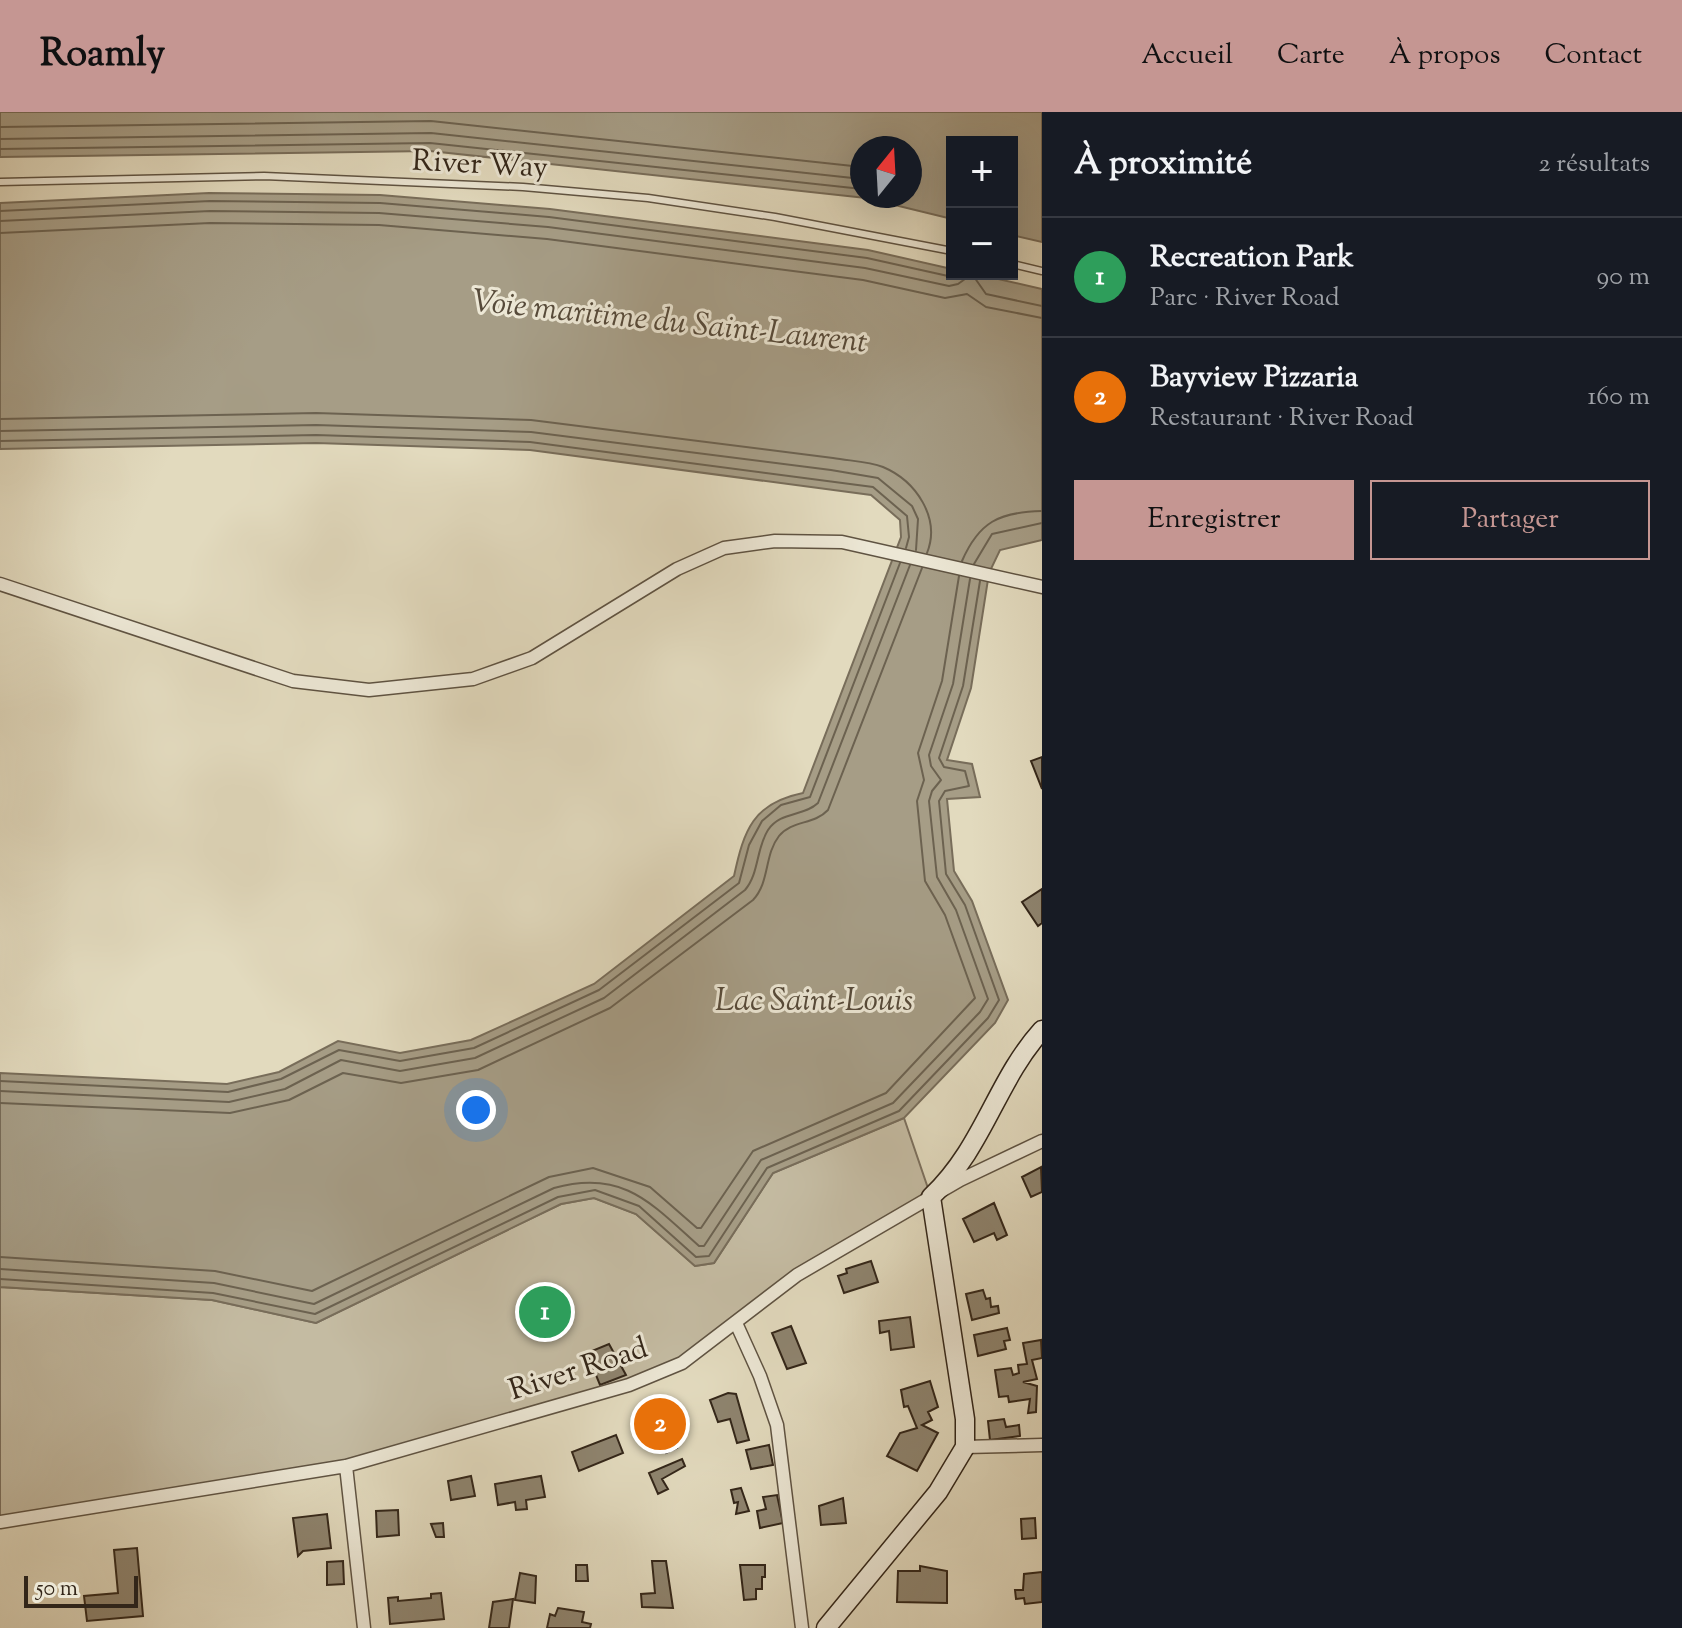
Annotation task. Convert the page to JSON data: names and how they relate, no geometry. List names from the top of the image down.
{
  "streets": {
    "street": ["River Road"],
    "lane": ["River Way"]
  },
  "water": ["Voie maritime du Saint-Laurent", "Lac Saint-Louis"],
  "scale_bar": "50 m",
  "north": "top",
  "page": {
    "header": "Roamly",
    "nav": [
      "Accueil",
      "Carte",
      "À propos",
      "Contact"
    ],
    "heading": ["À proximité", "2 résultats"],
    "map_buttons": ["+", "−"],
    "list": [
      {
        "mark": "1",
        "name": "Recreation Park",
        "note": "Parc · River Road",
        "value": "90 m"
      },
      {
        "mark": "2",
        "name": "Bayview Pizzaria",
        "note": "Restaurant · River Road",
        "value": "160 m"
      }
    ],
    "buttons": ["Enregistrer", "Partager"],
    "pins": ["1", "2"],
    "scale": "50 m"
  }
}
